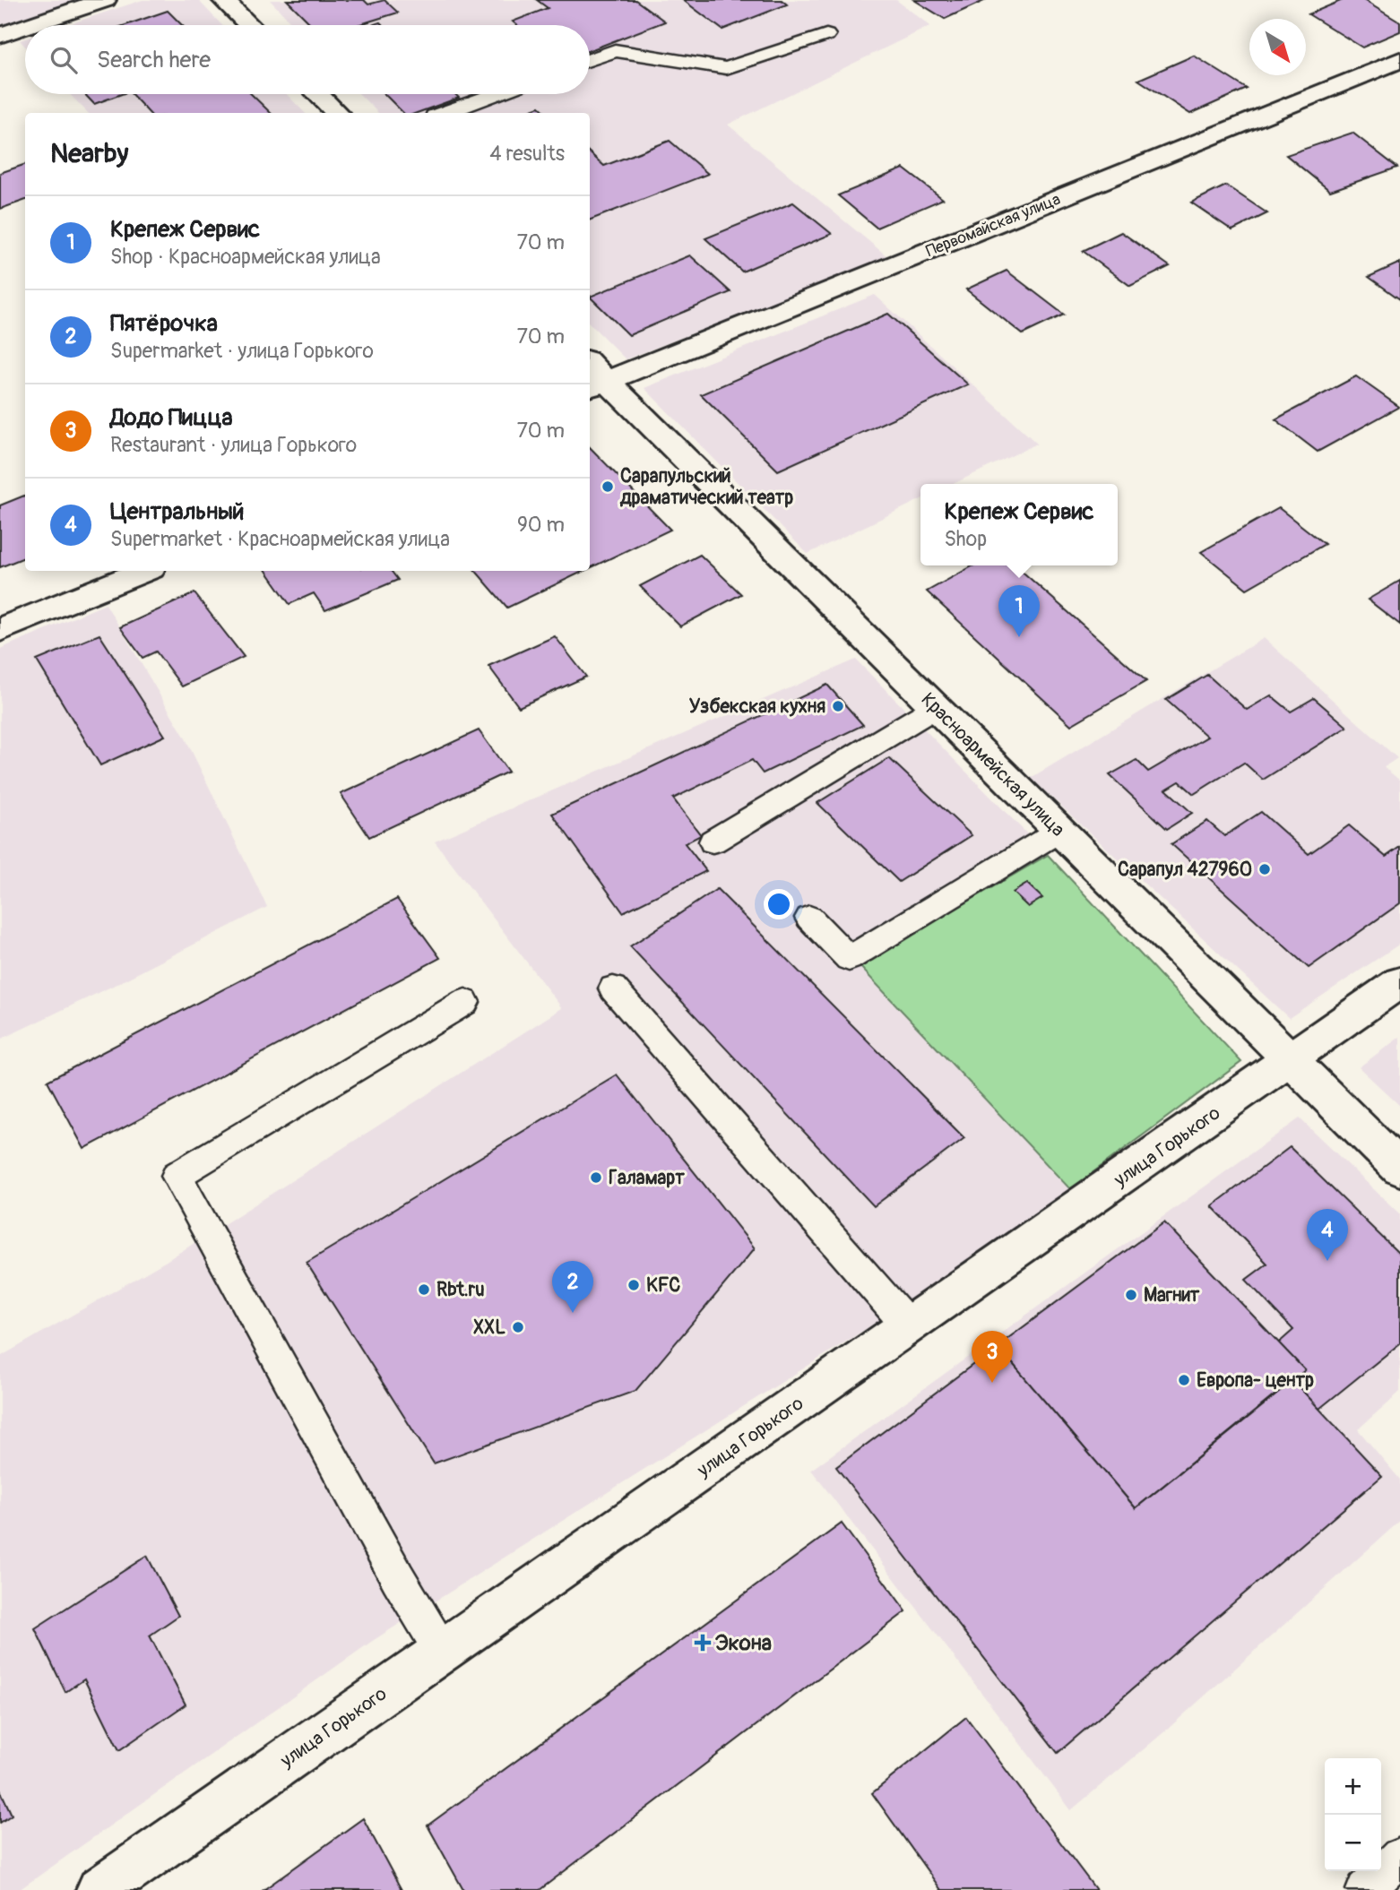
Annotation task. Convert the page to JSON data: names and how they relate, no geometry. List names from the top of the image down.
{
  "streets": {
    "street": ["Первомайская улица", "Красноармейская улица", "улица Горького"]
  },
  "crossings": [
    ["Первомайская улица", "Красноармейская улица"],
    ["Красноармейская улица", "улица Горького"]
  ],
  "places": {
    "other": [
      "Сарапульский драматический театр",
      "Узбекская кухня",
      "Сарапул 427960",
      "Галамарт",
      "KFC",
      "Rbt.ru",
      "Магнит",
      "XXL",
      "Европа- центр"
    ],
    "health": ["Экона"]
  },
  "north": "bottom right",
  "page": {
    "search": "Search here",
    "heading": ["Nearby", "4 results"],
    "list": [
      {
        "mark": "1",
        "name": "Крепеж Сервис",
        "note": "Shop · Красноармейская улица",
        "value": "70 m"
      },
      {
        "mark": "2",
        "name": "Пятёрочка",
        "note": "Supermarket · улица Горького",
        "value": "70 m"
      },
      {
        "mark": "3",
        "name": "Додо Пицца",
        "note": "Restaurant · улица Горького",
        "value": "70 m"
      },
      {
        "mark": "4",
        "name": "Центральный",
        "note": "Supermarket · Красноармейская улица",
        "value": "90 m"
      }
    ],
    "popup": ["Крепеж Сервис", "Shop"],
    "pins": [
      "1",
      "4",
      "2",
      "3"
    ],
    "map_buttons": ["+", "−"]
  }
}
